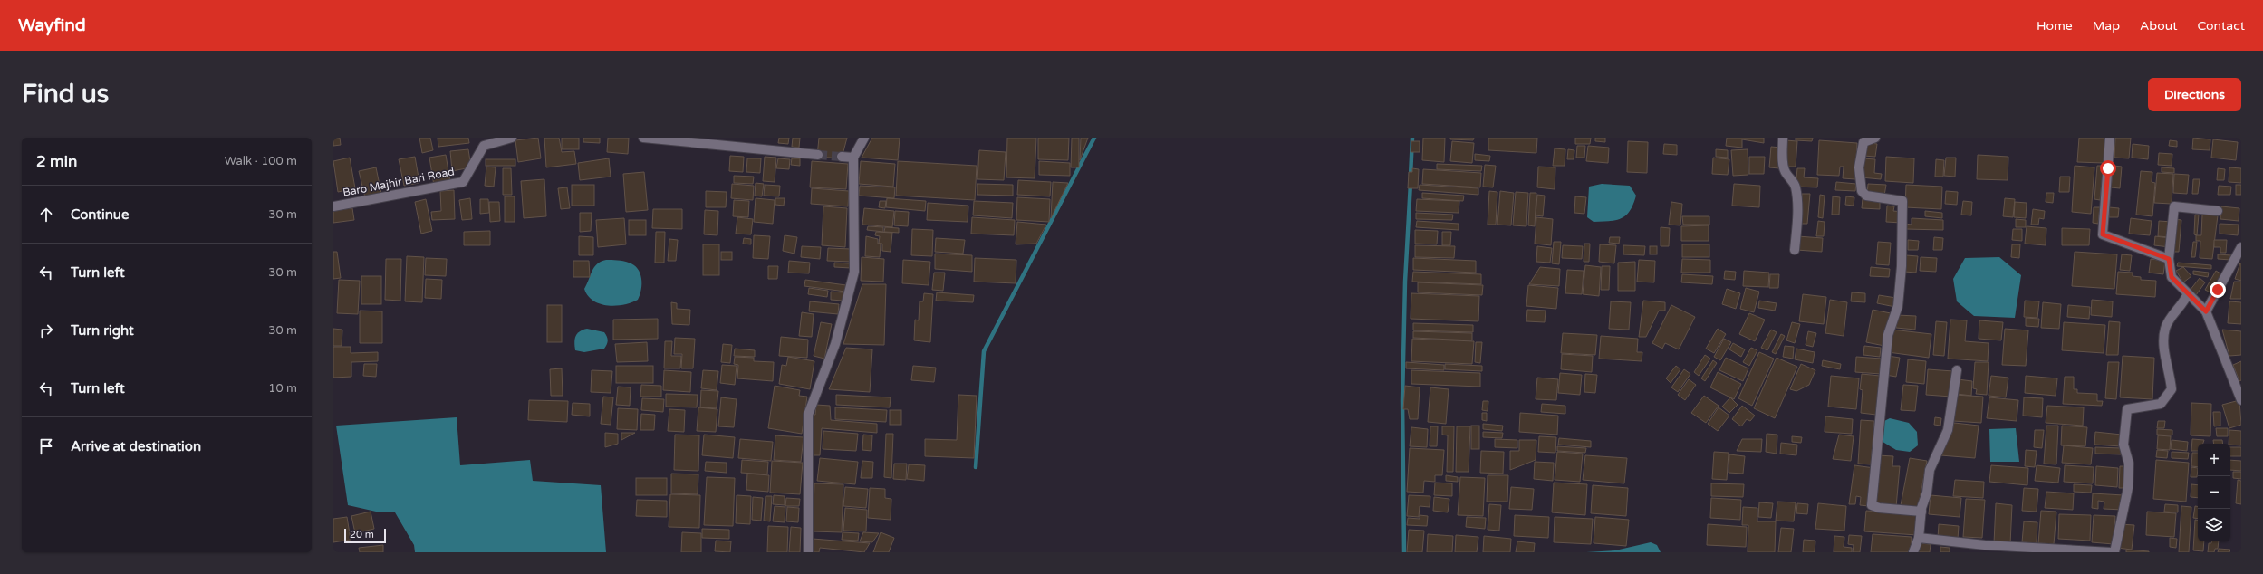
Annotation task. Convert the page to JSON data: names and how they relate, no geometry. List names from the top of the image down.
{
  "streets": {
    "street": ["Baro Majhir Bari Road"]
  },
  "scale_bar": "20 m",
  "page": {
    "header": "Wayfind",
    "nav": [
      "Home",
      "Map",
      "About",
      "Contact"
    ],
    "buttons": "Directions",
    "title": "Find us",
    "heading": ["2 min", "Walk · 100 m"],
    "list": [
      ["Continue", "30 m"],
      ["Turn left", "30 m"],
      ["Turn right", "30 m"],
      ["Turn left", "10 m"],
      "Arrive at destination"
    ],
    "map_buttons": ["+", "−"],
    "scale": "20 m"
  }
}
